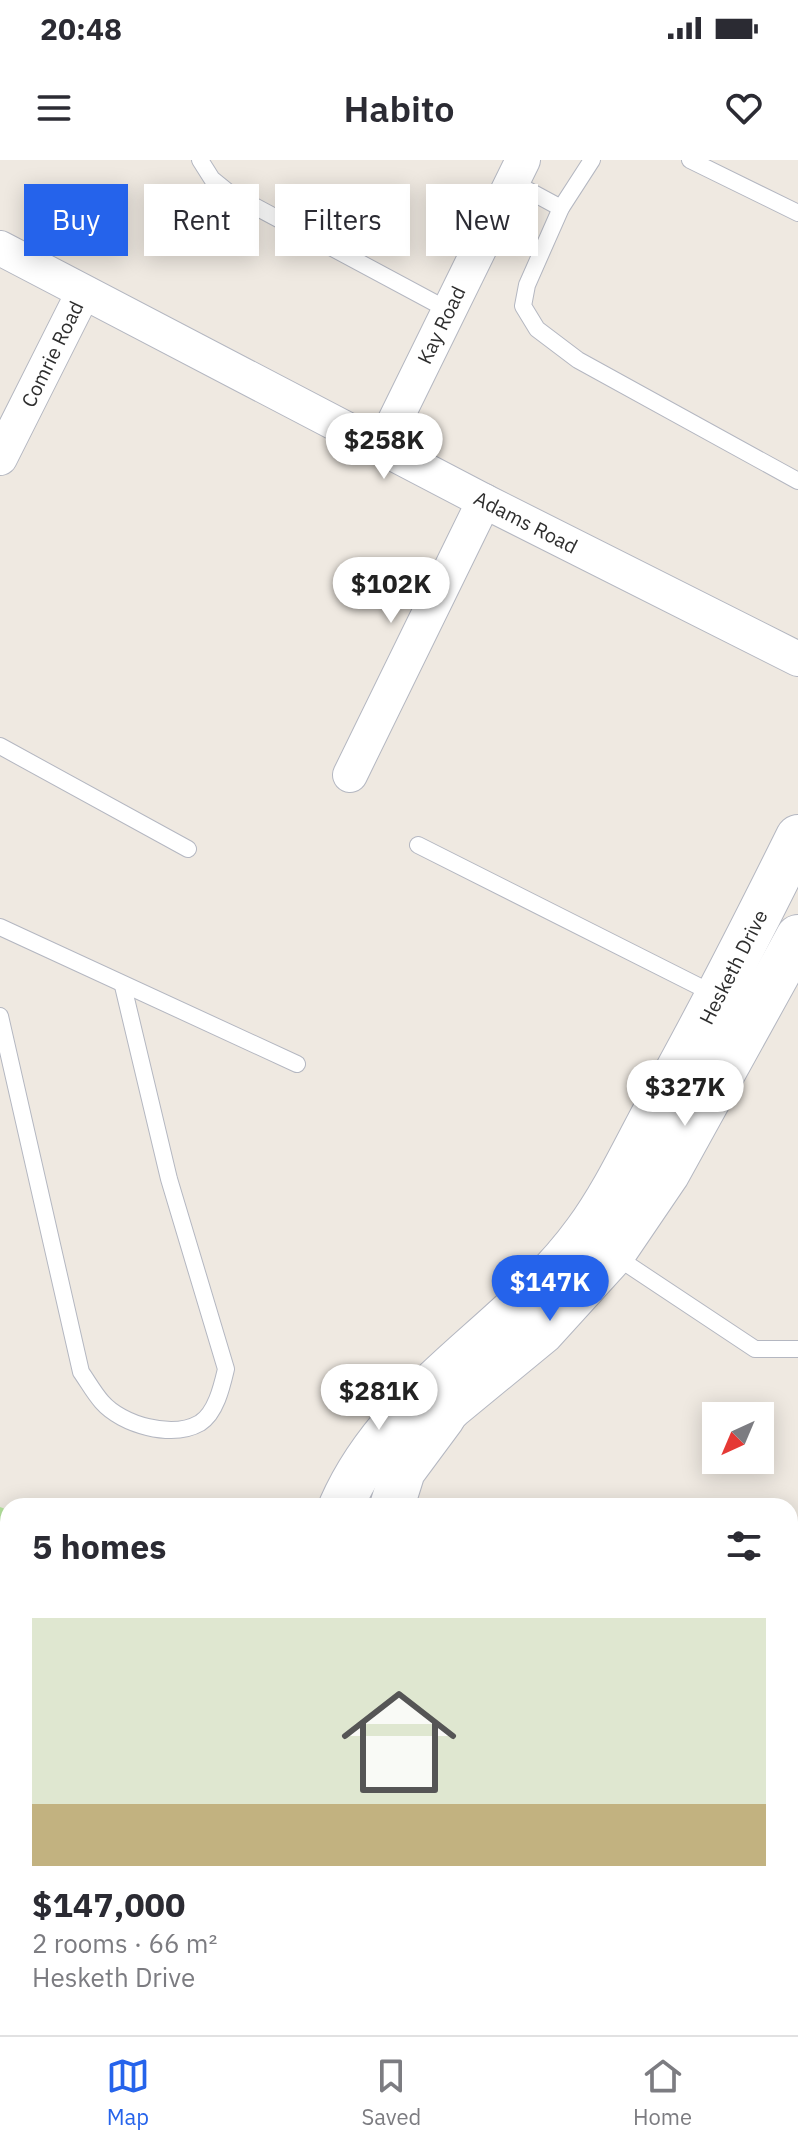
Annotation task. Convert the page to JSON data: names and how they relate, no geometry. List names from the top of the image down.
{
  "streets": {
    "street": [
      "Kay Road",
      "Comrie Road",
      "Adams Road",
      "Hesketh Drive"
    ]
  },
  "crossings": [
    ["Kay Road", "Adams Road"],
    ["Comrie Road", "Adams Road"]
  ],
  "north": "bottom left",
  "page": {
    "status": "20:48",
    "header": "Habito",
    "chip": [
      "Buy",
      "Rent",
      "Filters",
      "New"
    ],
    "price": [
      "$258K",
      "$102K",
      "$327K",
      "$147K",
      "$281K"
    ],
    "heading": "5 homes",
    "list": [
      {
        "name": "$147,000",
        "note": "2 rooms · 66 m² · Hesketh Drive"
      }
    ],
    "tabs": ["Map", "Saved", "Home"]
  }
}
